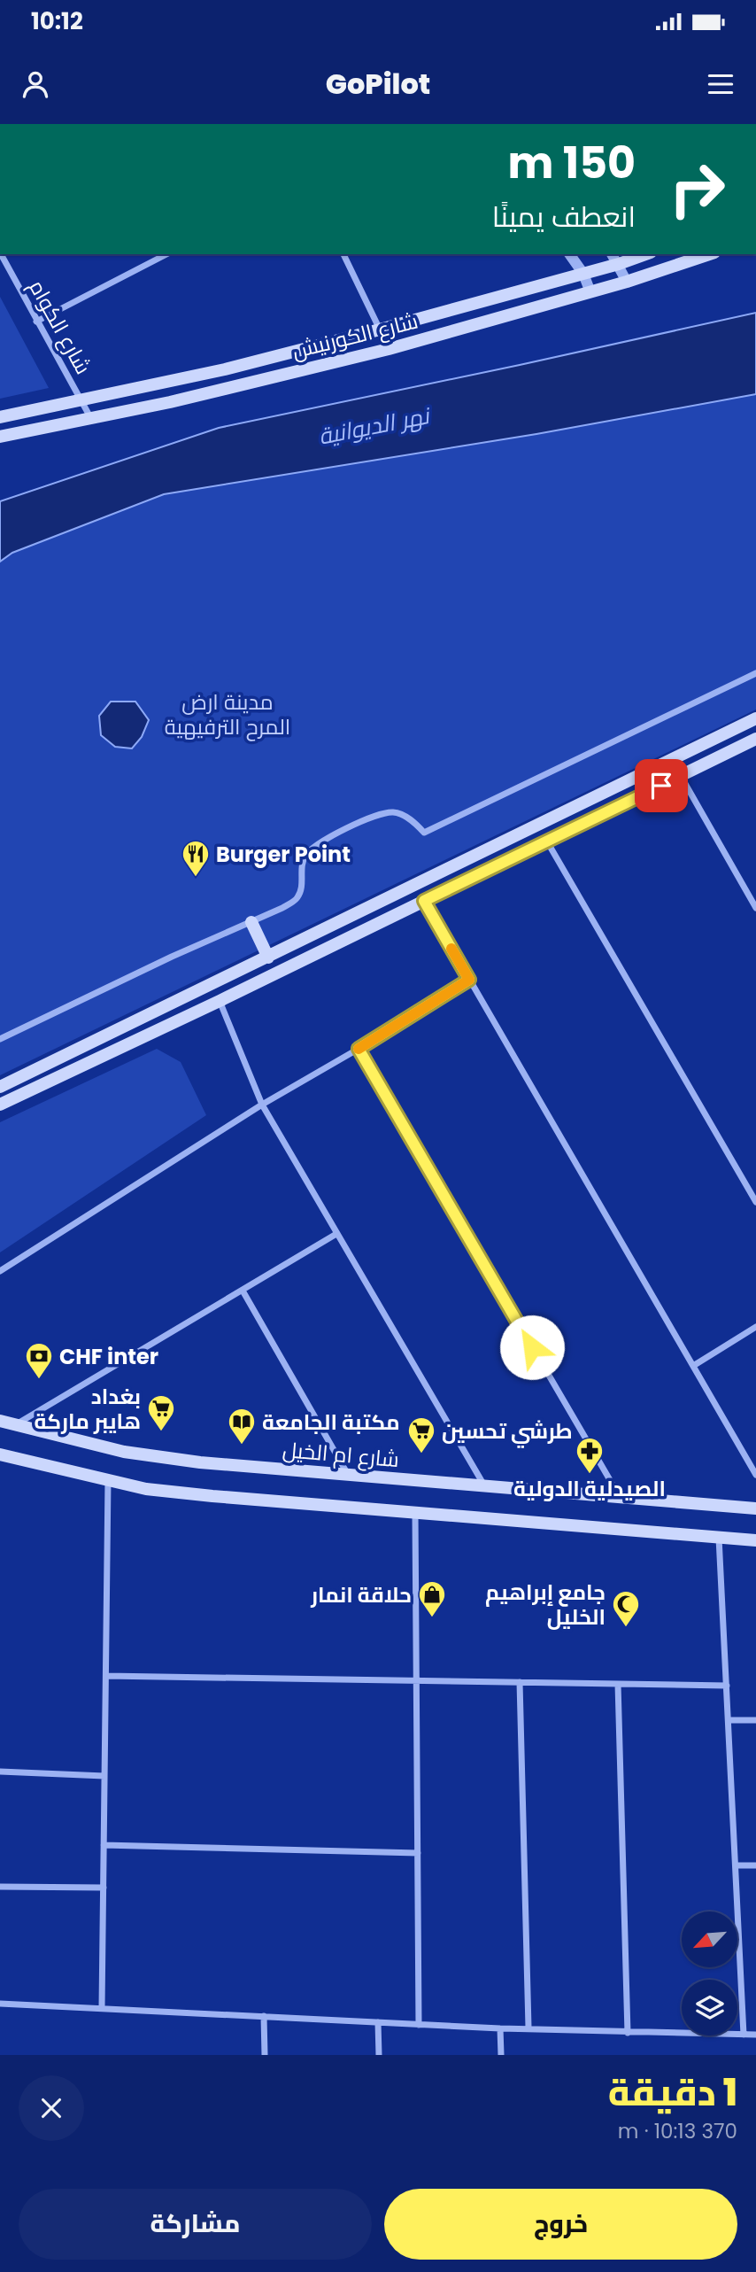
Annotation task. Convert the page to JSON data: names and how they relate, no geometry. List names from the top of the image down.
{
  "streets": {
    "main road": ["شارع الكورنيش", "شارع ام الخيل"],
    "street": ["شارع الكوام"]
  },
  "crossings": [
    ["شارع الكوام", "شارع الكورنيش"]
  ],
  "water": ["نهر الديوانية"],
  "parks": ["مدينة ارض المرح الترفيهية"],
  "places": {
    "restaurant": ["Burger Point"],
    "bank": ["CHF inter"],
    "supermarket": ["بغداد هايبر ماركة", "طرشي تحسين"],
    "library": ["مكتبة الجامعة"],
    "pharmacy": ["الصيدلية الدولية"],
    "shop": ["حلاقة انمار"],
    "mosque": ["جامع إبراهيم الخليل"]
  },
  "north": "bottom left",
  "page": {
    "status": "10:12",
    "header": "GoPilot",
    "turn": ["150 m", "انعطف يمينًا"],
    "heading": ["1 دقيقة", "370 m · 10:13"],
    "buttons": ["خروج", "مشاركة"]
  }
}
